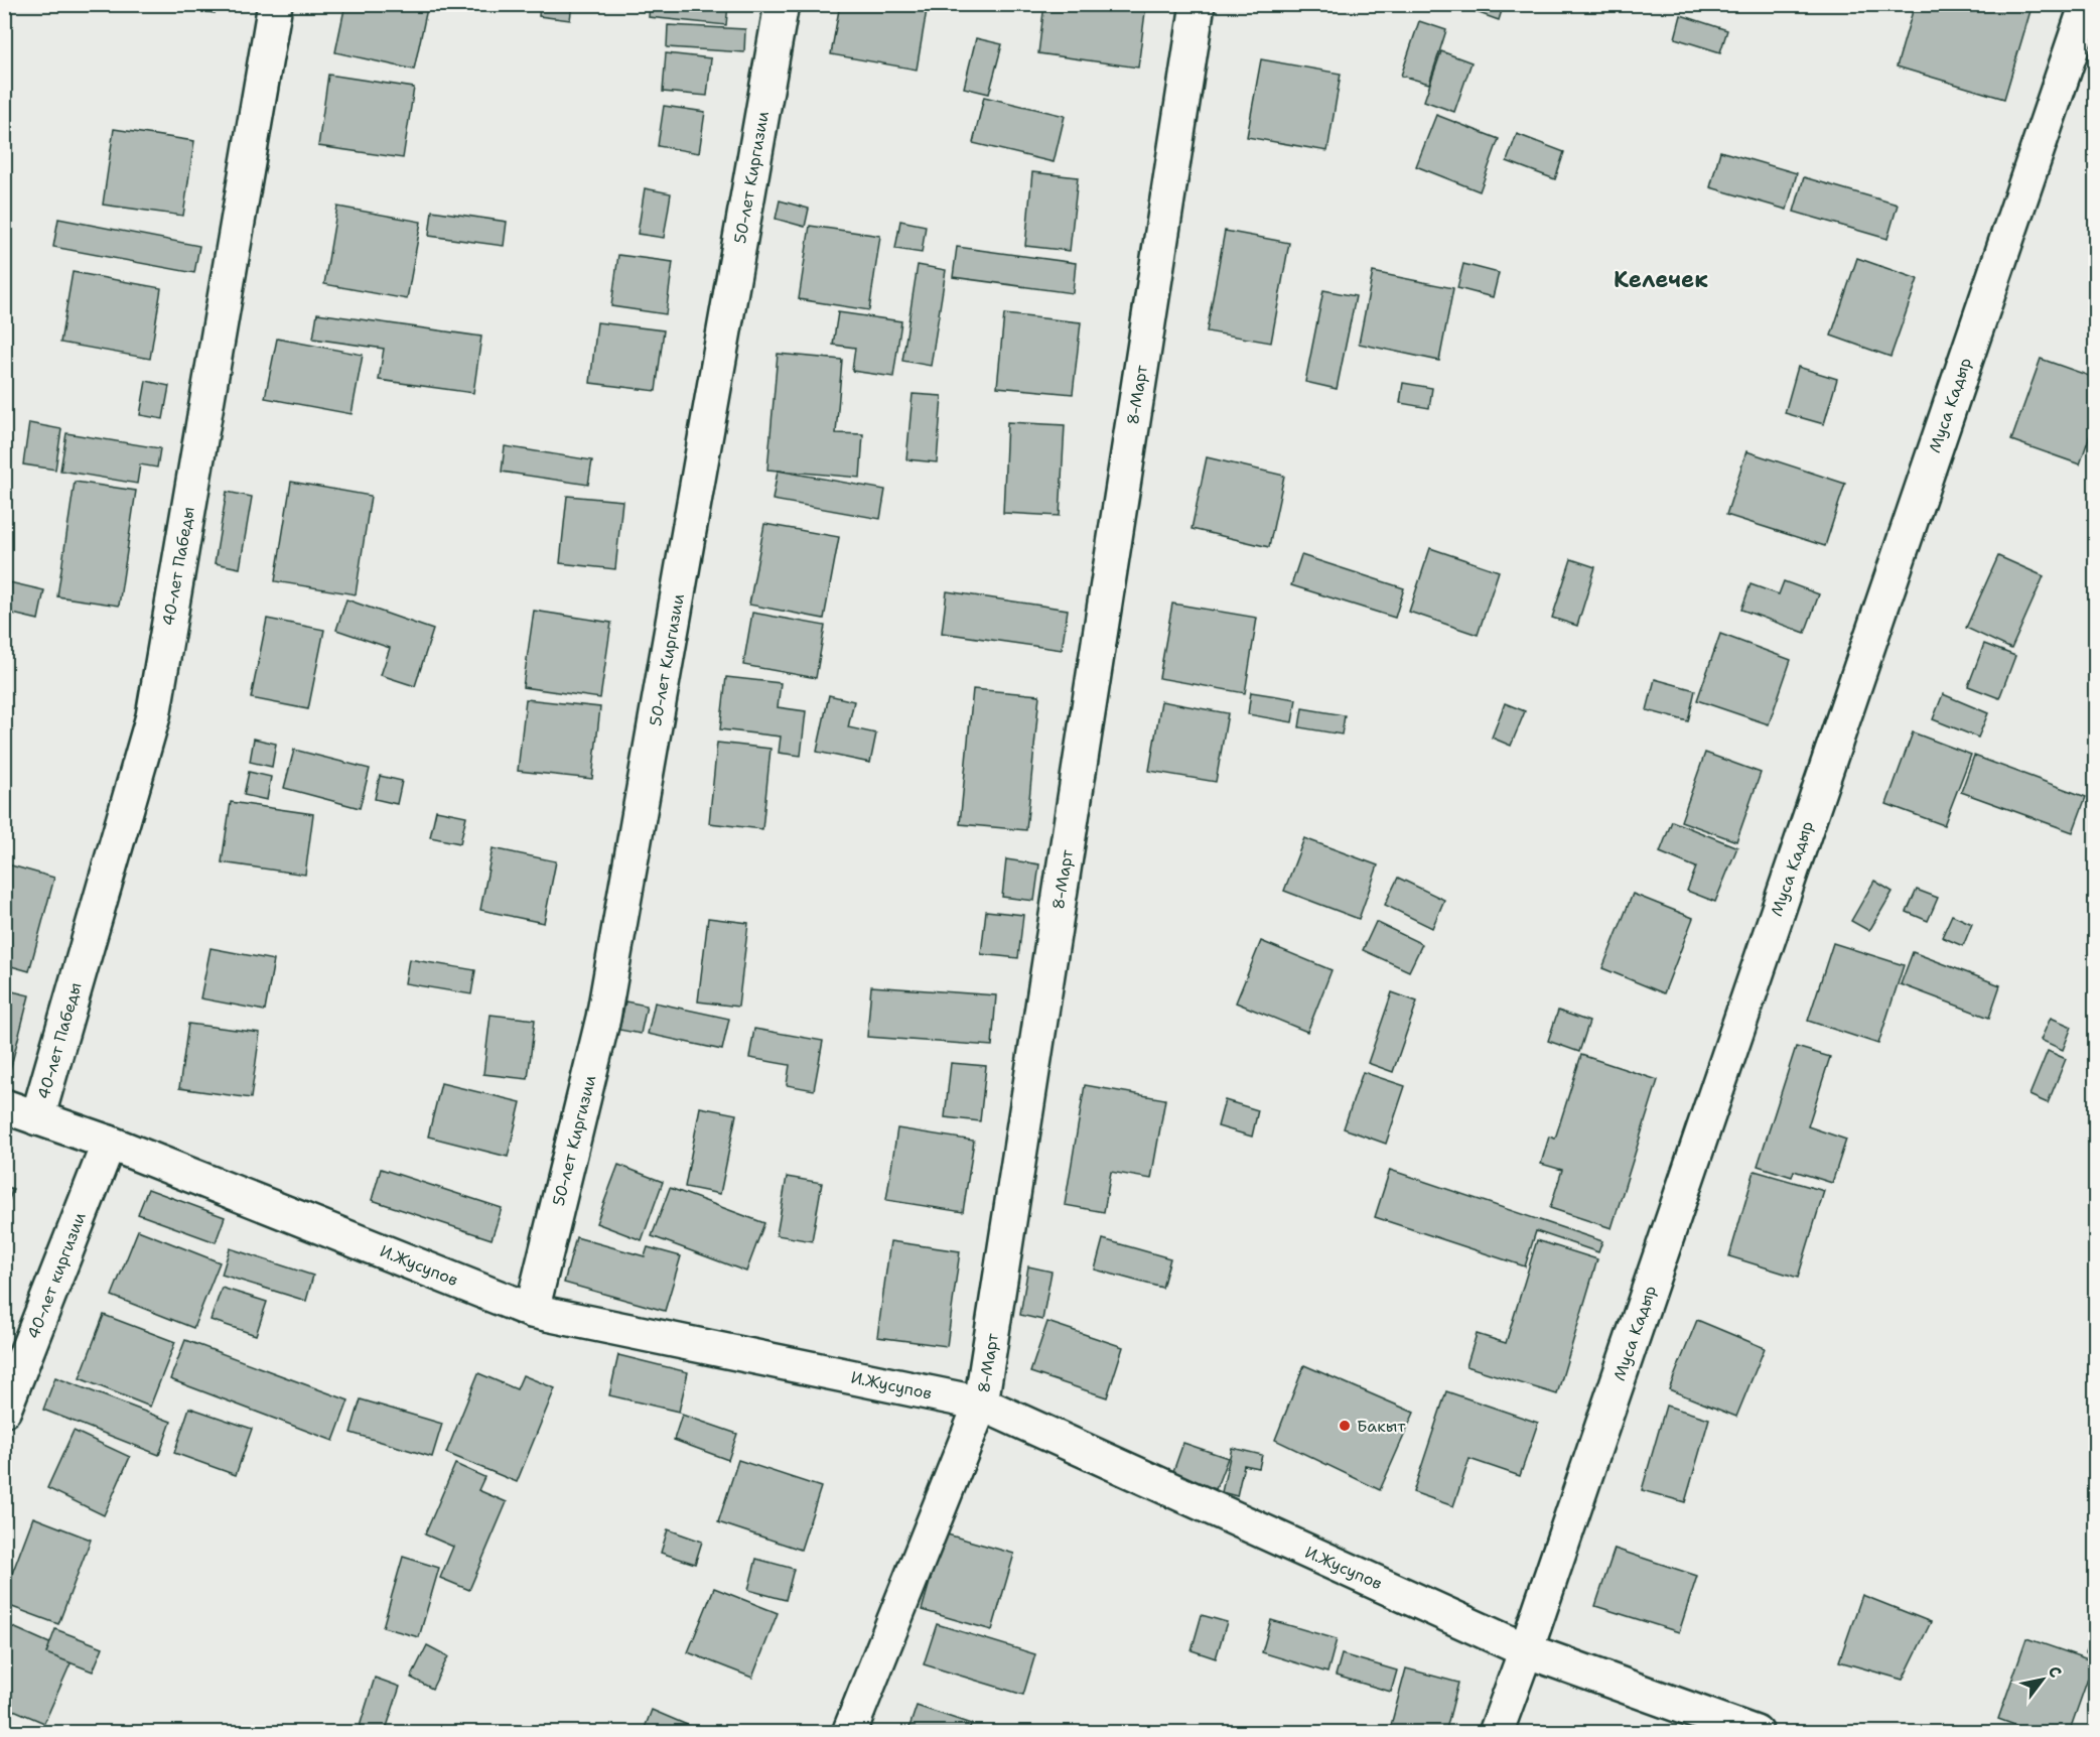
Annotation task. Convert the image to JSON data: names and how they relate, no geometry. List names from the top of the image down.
{
  "streets": {
    "street": [
      "50-лет Киргизии",
      "8-Март",
      "Муса Кадыр",
      "40-лет Пабеды",
      "И.Жусупов",
      "40-лет киргизии"
    ]
  },
  "crossings": [
    ["50-лет Киргизии", "И.Жусупов"],
    ["8-Март", "И.Жусупов"],
    ["Муса Кадыр", "И.Жусупов"],
    ["40-лет Пабеды", "И.Жусупов"],
    ["И.Жусупов", "40-лет киргизии"]
  ],
  "districts": ["Келечек"],
  "places": ["Бакыт"],
  "north": "top right"
}
